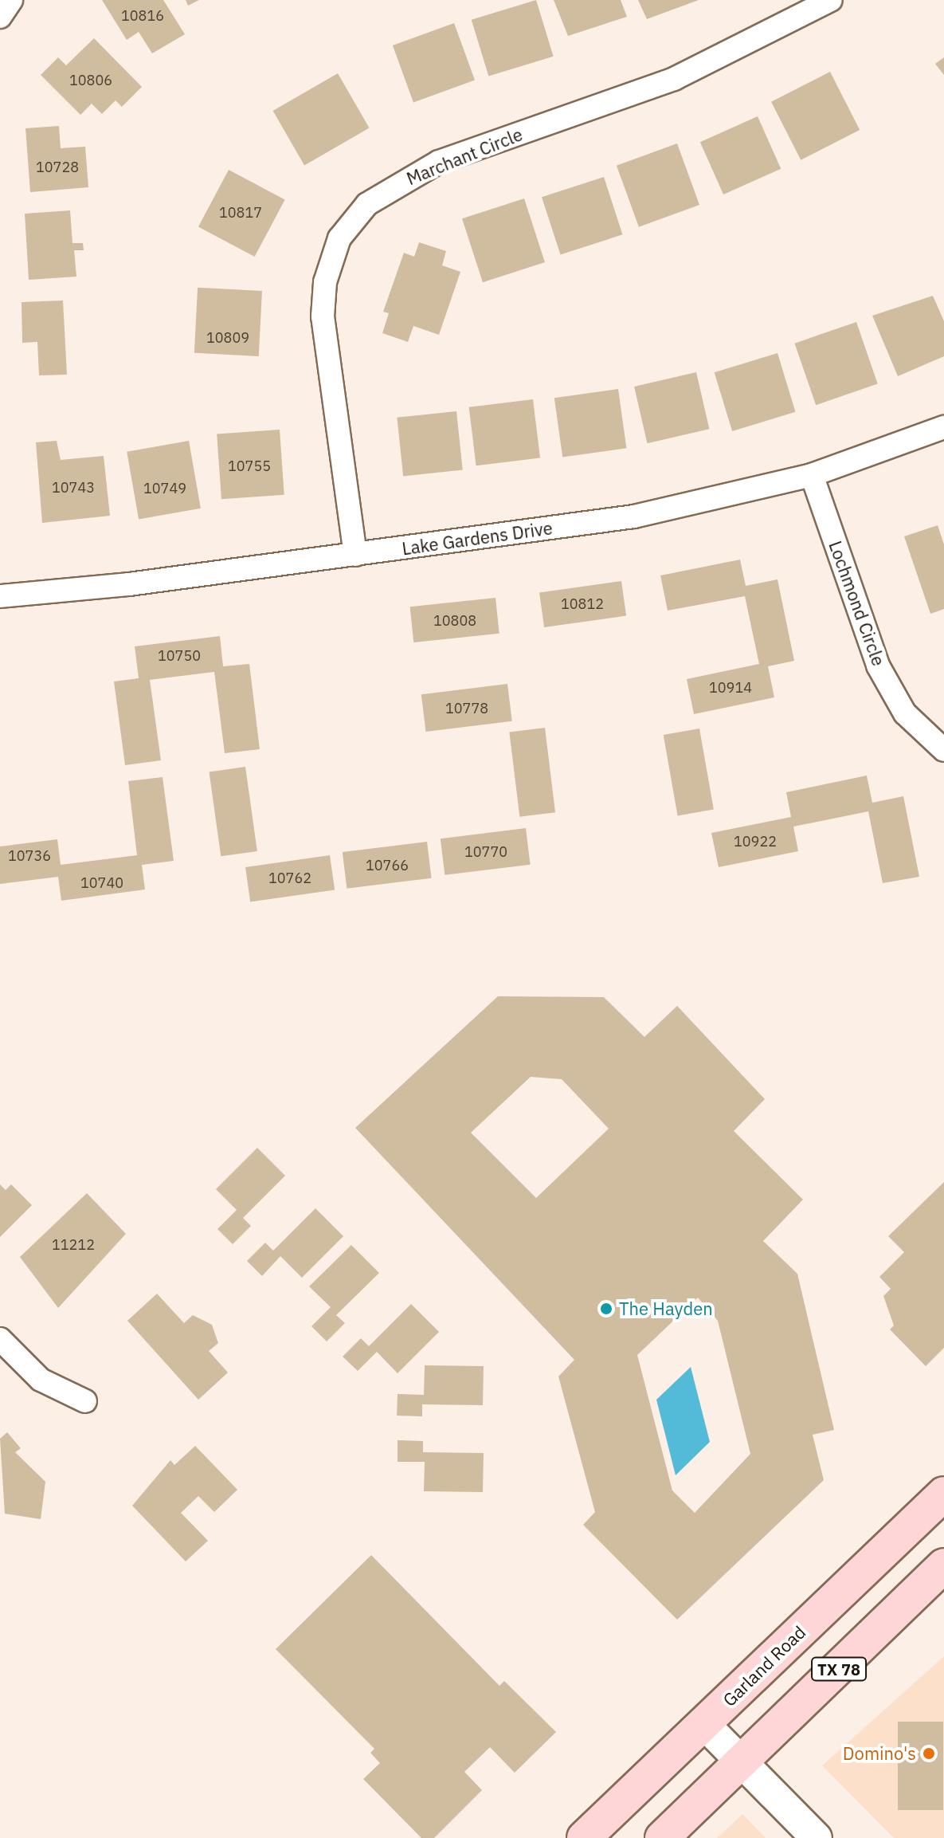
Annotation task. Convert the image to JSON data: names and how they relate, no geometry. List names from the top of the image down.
{
  "streets": {
    "main road": ["Garland Road", "TX 78"],
    "street": ["Marchant Circle", "Lake Gardens Drive", "Lochmond Circle"]
  },
  "crossings": [
    ["Marchant Circle", "Lake Gardens Drive"],
    ["Lake Gardens Drive", "Lochmond Circle"]
  ],
  "places": ["The Hayden", "Domino's"],
  "house_numbers": [
    "10816",
    "10806",
    "10728",
    "10817",
    "10809",
    "10755",
    "10743",
    "10749",
    "10812",
    "10808",
    "10750",
    "10914",
    "10778",
    "10922",
    "10770",
    "10736",
    "10766",
    "10762",
    "10740",
    "11212"
  ]
}
